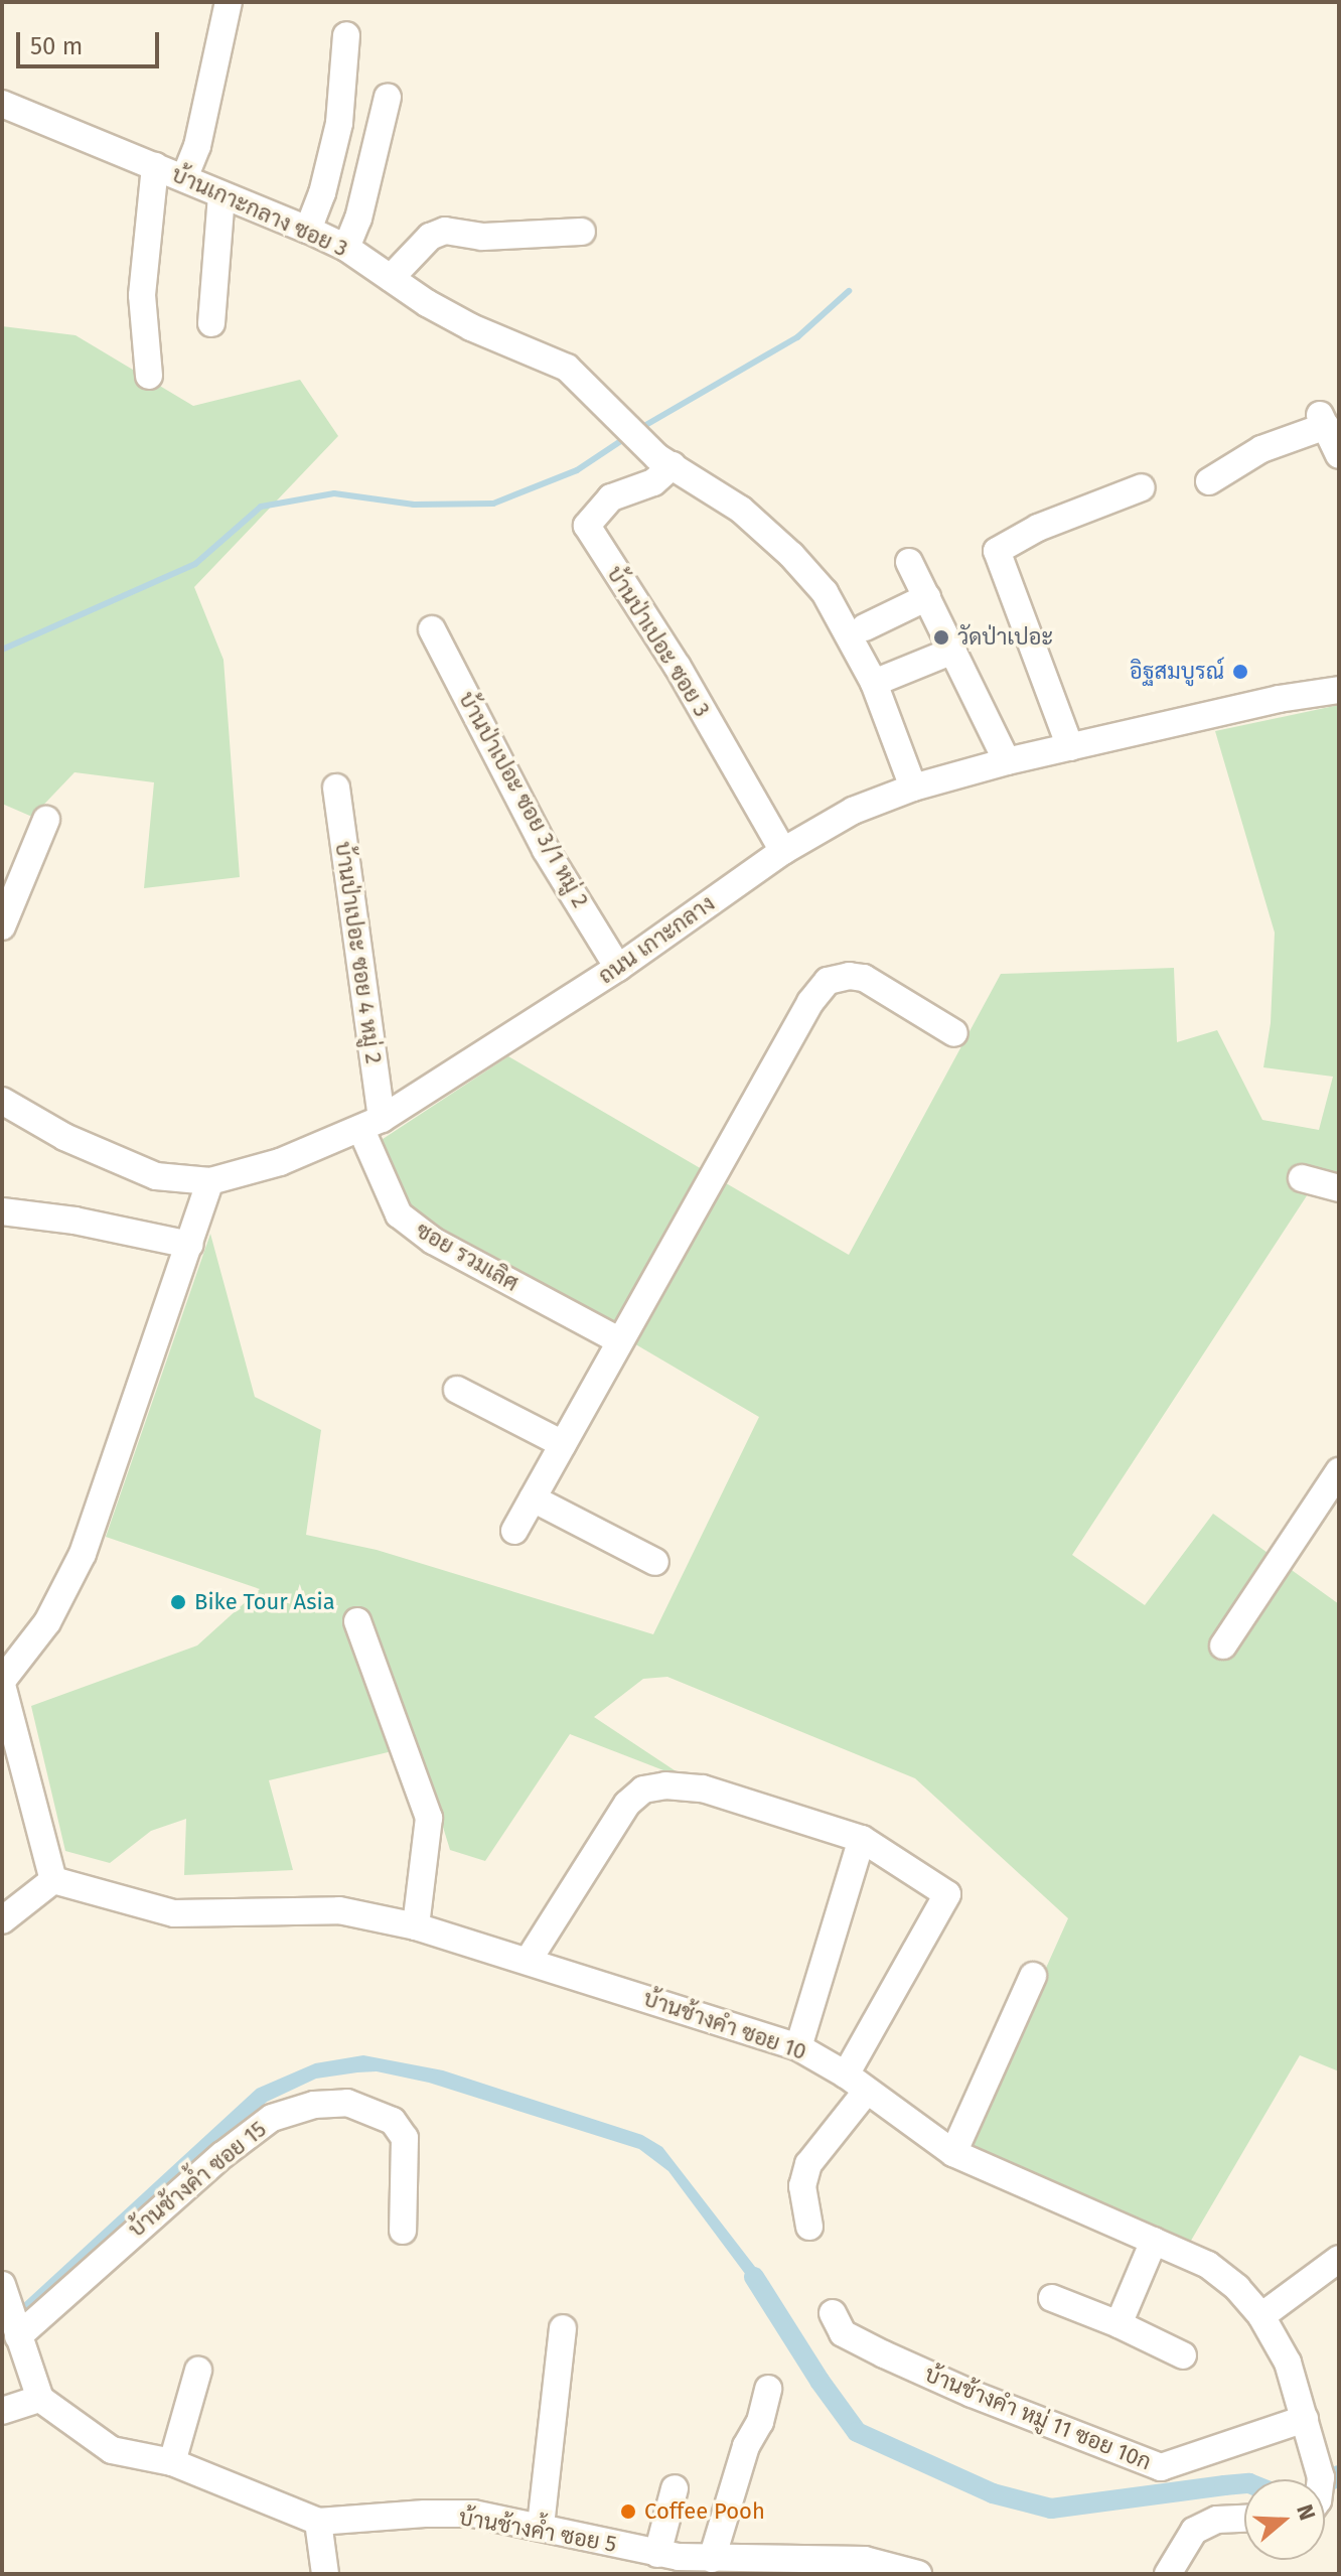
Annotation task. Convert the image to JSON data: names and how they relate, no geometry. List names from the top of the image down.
{
  "streets": {
    "street": [
      "บ้านเกาะกลาง ซอย 3",
      "บ้านป่าเปอะ ซอย 3",
      "บ้านป่าเปอะ ซอย 3/1 หมู่ 2",
      "ถนน เกาะกลาง",
      "บ้านป่าเปอะ ซอย 4 หมู่ 2",
      "ซอย รวมเลิศ",
      "บ้านช้างคำ ซอย 10",
      "บ้านช้างค้ำ ซอย 15",
      "บ้านช้างคำ หมู่ 11 ซอย 10ก",
      "บ้านช้างค้ำ ซอย 5"
    ]
  },
  "crossings": [
    ["บ้านเกาะกลาง ซอย 3", "บ้านป่าเปอะ ซอย 3"],
    ["บ้านเกาะกลาง ซอย 3", "ถนน เกาะกลาง"],
    ["บ้านป่าเปอะ ซอย 3", "ถนน เกาะกลาง"],
    ["บ้านป่าเปอะ ซอย 3/1 หมู่ 2", "ถนน เกาะกลาง"],
    ["ถนน เกาะกลาง", "บ้านป่าเปอะ ซอย 4 หมู่ 2"],
    ["ถนน เกาะกลาง", "ซอย รวมเลิศ"],
    ["บ้านป่าเปอะ ซอย 4 หมู่ 2", "ซอย รวมเลิศ"],
    ["บ้านช้างคำ ซอย 10", "บ้านช้างคำ หมู่ 11 ซอย 10ก"]
  ],
  "places": [
    "วัดป่าเปอะ",
    "อิฐสมบูรณ์",
    "Bike Tour Asia",
    "Coffee Pooh"
  ],
  "scale_bar": "50 m",
  "north": "right"
}
